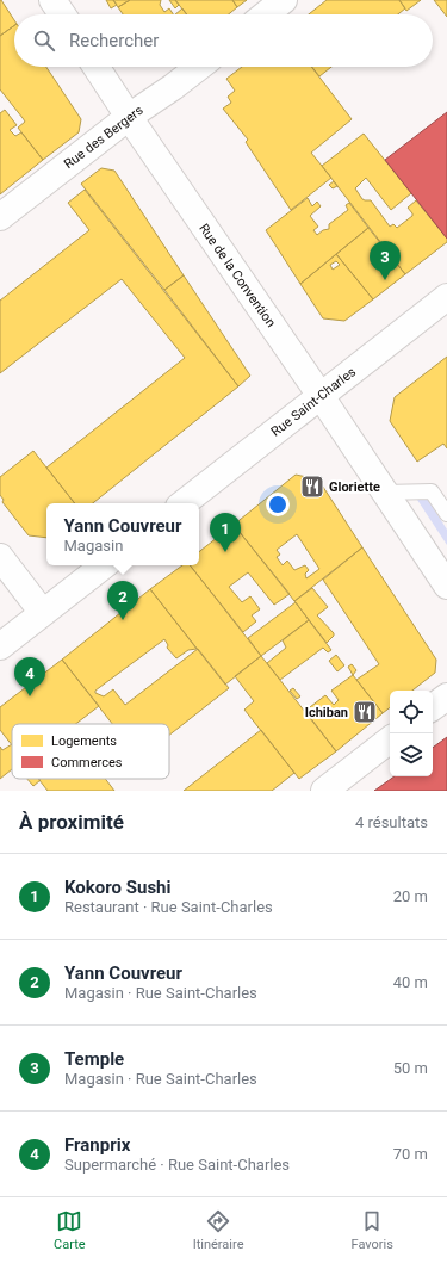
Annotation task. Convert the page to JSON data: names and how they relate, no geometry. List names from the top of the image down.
{
  "streets": {
    "street": ["Rue des Bergers", "Rue de la Convention", "Rue Saint-Charles"]
  },
  "crossings": [
    ["Rue des Bergers", "Rue de la Convention"],
    ["Rue de la Convention", "Rue Saint-Charles"]
  ],
  "places": {
    "restaurant": ["Gloriette", "Ichiban"]
  },
  "legend": ["Logements", "Commerces"],
  "page": {
    "search": "Rechercher",
    "pins": [
      "3",
      "1",
      "2",
      "4"
    ],
    "popup": ["Yann Couvreur", "Magasin"],
    "heading": ["À proximité", "4 résultats"],
    "list": [
      {
        "mark": "1",
        "name": "Kokoro Sushi",
        "note": "Restaurant · Rue Saint-Charles",
        "value": "20 m"
      },
      {
        "mark": "2",
        "name": "Yann Couvreur",
        "note": "Magasin · Rue Saint-Charles",
        "value": "40 m"
      },
      {
        "mark": "3",
        "name": "Temple",
        "note": "Magasin · Rue Saint-Charles",
        "value": "50 m"
      },
      {
        "mark": "4",
        "name": "Franprix",
        "note": "Supermarché · Rue Saint-Charles",
        "value": "70 m"
      }
    ],
    "nav": ["Carte", "Itinéraire", "Favoris"]
  }
}
